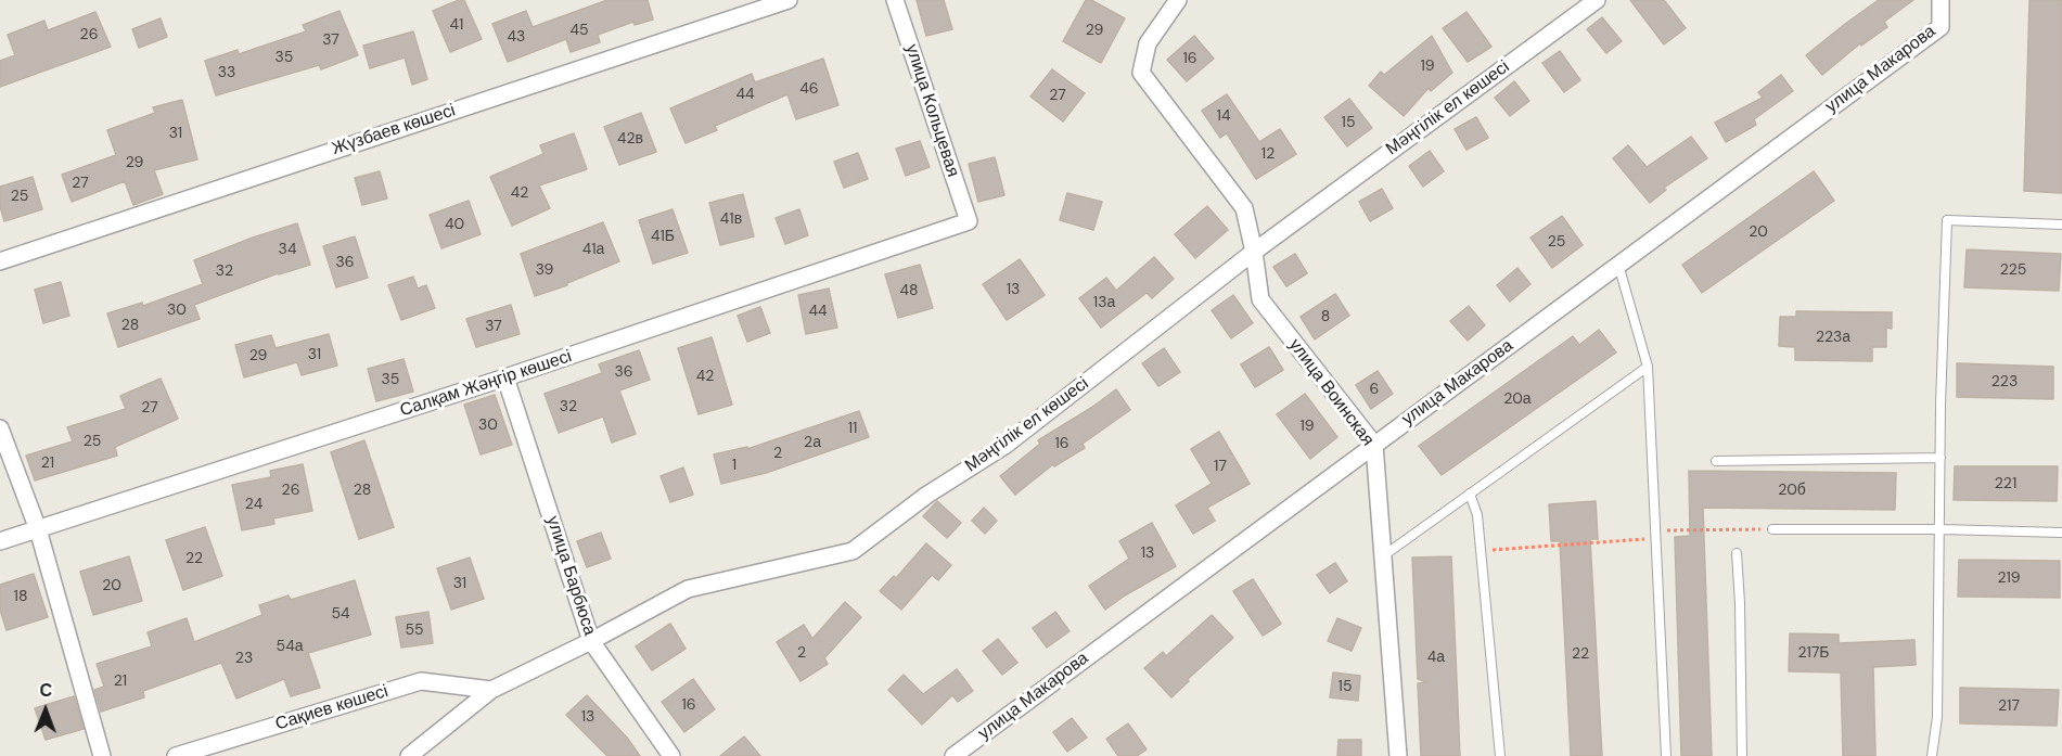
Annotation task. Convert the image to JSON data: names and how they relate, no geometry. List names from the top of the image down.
{
  "streets": {
    "street": [
      "улица Макарова",
      "Мәңгілік ел көшесі",
      "улица Кольцевая",
      "Жүзбаев көшесі",
      "Салқам Жәңгір көшесі",
      "улица Воинская",
      "улица Барбюса",
      "Сақиев көшесі"
    ]
  },
  "crossings": [
    ["улица Макарова", "улица Воинская"],
    ["Мәңгілік ел көшесі", "улица Воинская"],
    ["Мәңгілік ел көшесі", "улица Барбюса"],
    ["Мәңгілік ел көшесі", "Сақиев көшесі"],
    ["улица Кольцевая", "Салқам Жәңгір көшесі"],
    ["Салқам Жәңгір көшесі", "улица Барбюса"]
  ],
  "house_numbers": [
    "41",
    "45",
    "29",
    "26",
    "43",
    "37",
    "35",
    "16",
    "19",
    "33",
    "46",
    "44",
    "27",
    "14",
    "15",
    "31",
    "42в",
    "12",
    "29",
    "27",
    "42",
    "25",
    "41в",
    "40",
    "20",
    "41Б",
    "25",
    "34",
    "41а",
    "36",
    "39",
    "225",
    "32",
    "13",
    "48",
    "13а",
    "30",
    "44",
    "8",
    "28",
    "37",
    "223а",
    "31",
    "29",
    "36",
    "42",
    "35",
    "223",
    "6",
    "20а",
    "32",
    "27",
    "30",
    "19",
    "11",
    "25",
    "2а",
    "16",
    "2",
    "21",
    "1",
    "17",
    "221",
    "26",
    "28",
    "20б",
    "24",
    "13",
    "22",
    "219",
    "31",
    "20",
    "18",
    "54",
    "55",
    "54а",
    "2",
    "217Б",
    "22",
    "4а",
    "23",
    "21",
    "15",
    "16",
    "217",
    "13"
  ],
  "north": "top"
}
